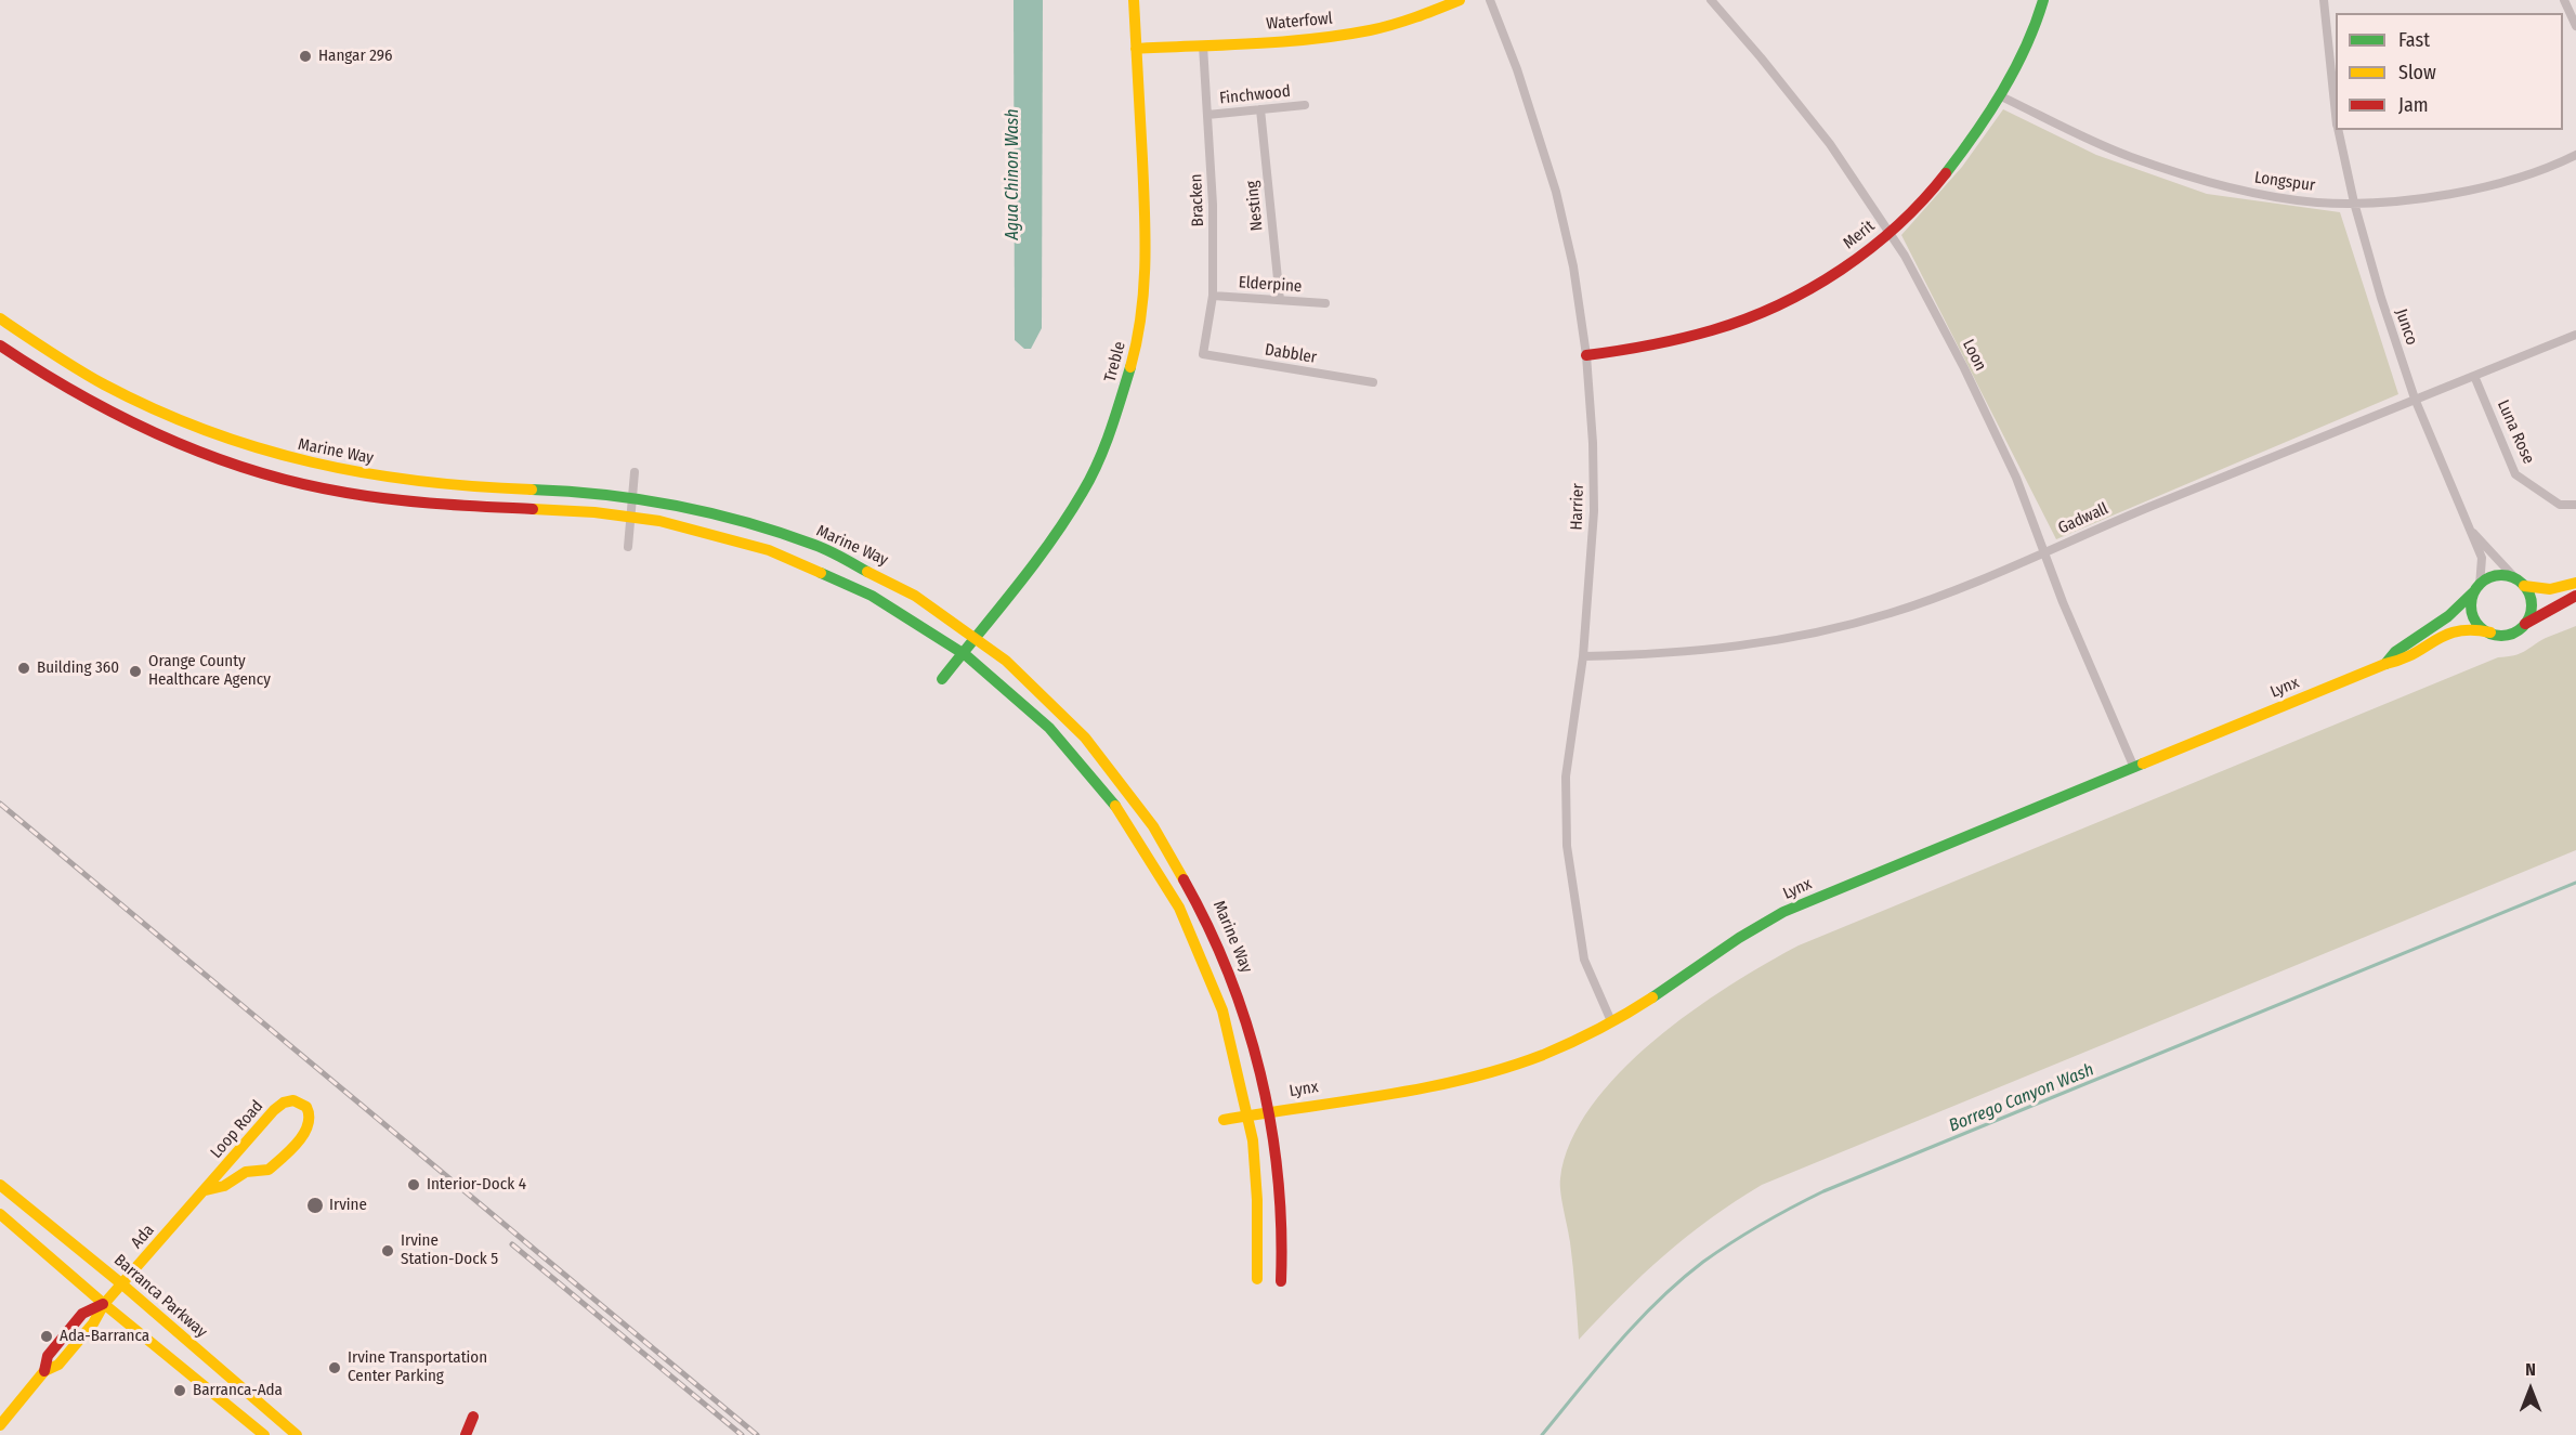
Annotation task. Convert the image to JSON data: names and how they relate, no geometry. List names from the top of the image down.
{
  "streets": {
    "main road": [
      "Waterfowl",
      "Merit",
      "Treble",
      "Marine Way",
      "Lynx",
      "Loop Road",
      "Ada",
      "Barranca Parkway"
    ],
    "street": [
      "Finchwood",
      "Longspur",
      "Bracken",
      "Nesting",
      "Elderpine",
      "Junco",
      "Dabbler",
      "Loon",
      "Luna Rose",
      "Harrier",
      "Gadwall"
    ]
  },
  "crossings": [
    ["Waterfowl", "Bracken"],
    ["Waterfowl", "Treble"],
    ["Finchwood", "Bracken"],
    ["Finchwood", "Nesting"],
    ["Longspur", "Merit"],
    ["Longspur", "Junco"],
    ["Bracken", "Elderpine"],
    ["Bracken", "Dabbler"],
    ["Nesting", "Elderpine"],
    ["Merit", "Loon"],
    ["Merit", "Harrier"],
    ["Junco", "Gadwall"],
    ["Junco", "Lynx"],
    ["Loon", "Gadwall"],
    ["Loon", "Lynx"],
    ["Treble", "Marine Way"],
    ["Luna Rose", "Gadwall"],
    ["Marine Way", "Lynx"],
    ["Harrier", "Gadwall"],
    ["Harrier", "Lynx"],
    ["Loop Road", "Ada"],
    ["Ada", "Barranca Parkway"]
  ],
  "water": ["Agua Chinon Wash", "Borrego Canyon Wash"],
  "places": [
    "Hangar 296",
    "Building 360",
    "Orange County Healthcare Agency",
    "Interior-Dock 4",
    "Irvine",
    "Irvine Station-Dock 5",
    "Ada-Barranca",
    "Irvine Transportation Center Parking",
    "Barranca-Ada"
  ],
  "legend": ["Fast", "Slow", "Jam"],
  "north": "top"
}
